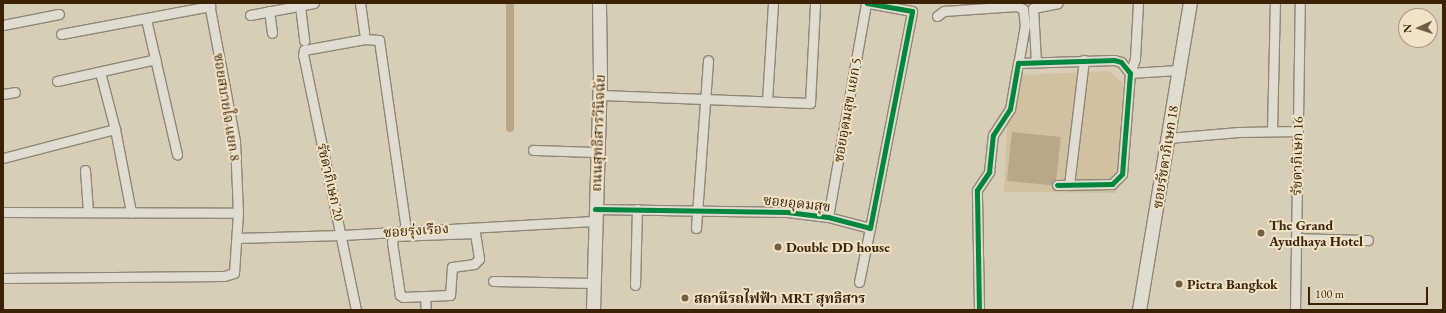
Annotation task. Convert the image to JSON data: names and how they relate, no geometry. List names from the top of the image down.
{
  "streets": {
    "street": [
      "ซอยสบายใจ แยก 8",
      "ซอยอุดมสุข แยก 5",
      "ถนนสุทธิสารวินิจฉัย",
      "รัชดาภิเษก 16",
      "ซอยรัชดาภิเษก 18",
      "รัชดาภิเษก 20",
      "ซอยอุดมสุข",
      "ซอยรุ่งเรือง"
    ]
  },
  "crossings": [
    ["ซอยสบายใจ แยก 8", "ซอยรุ่งเรือง"],
    ["ซอยอุดมสุข แยก 5", "ซอยอุดมสุข"],
    ["ถนนสุทธิสารวินิจฉัย", "ซอยอุดมสุข"],
    ["ถนนสุทธิสารวินิจฉัย", "ซอยรุ่งเรือง"],
    ["รัชดาภิเษก 20", "ซอยรุ่งเรือง"],
    ["ซอยอุดมสุข", "ซอยรุ่งเรือง"]
  ],
  "places": [
    "The Grand Ayudhaya Hotel",
    "Double DD house",
    "Pietra Bangkok",
    "สถานีรถไฟฟ้า MRT สุทธิสาร"
  ],
  "scale_bar": "100 m",
  "north": "left"
}
